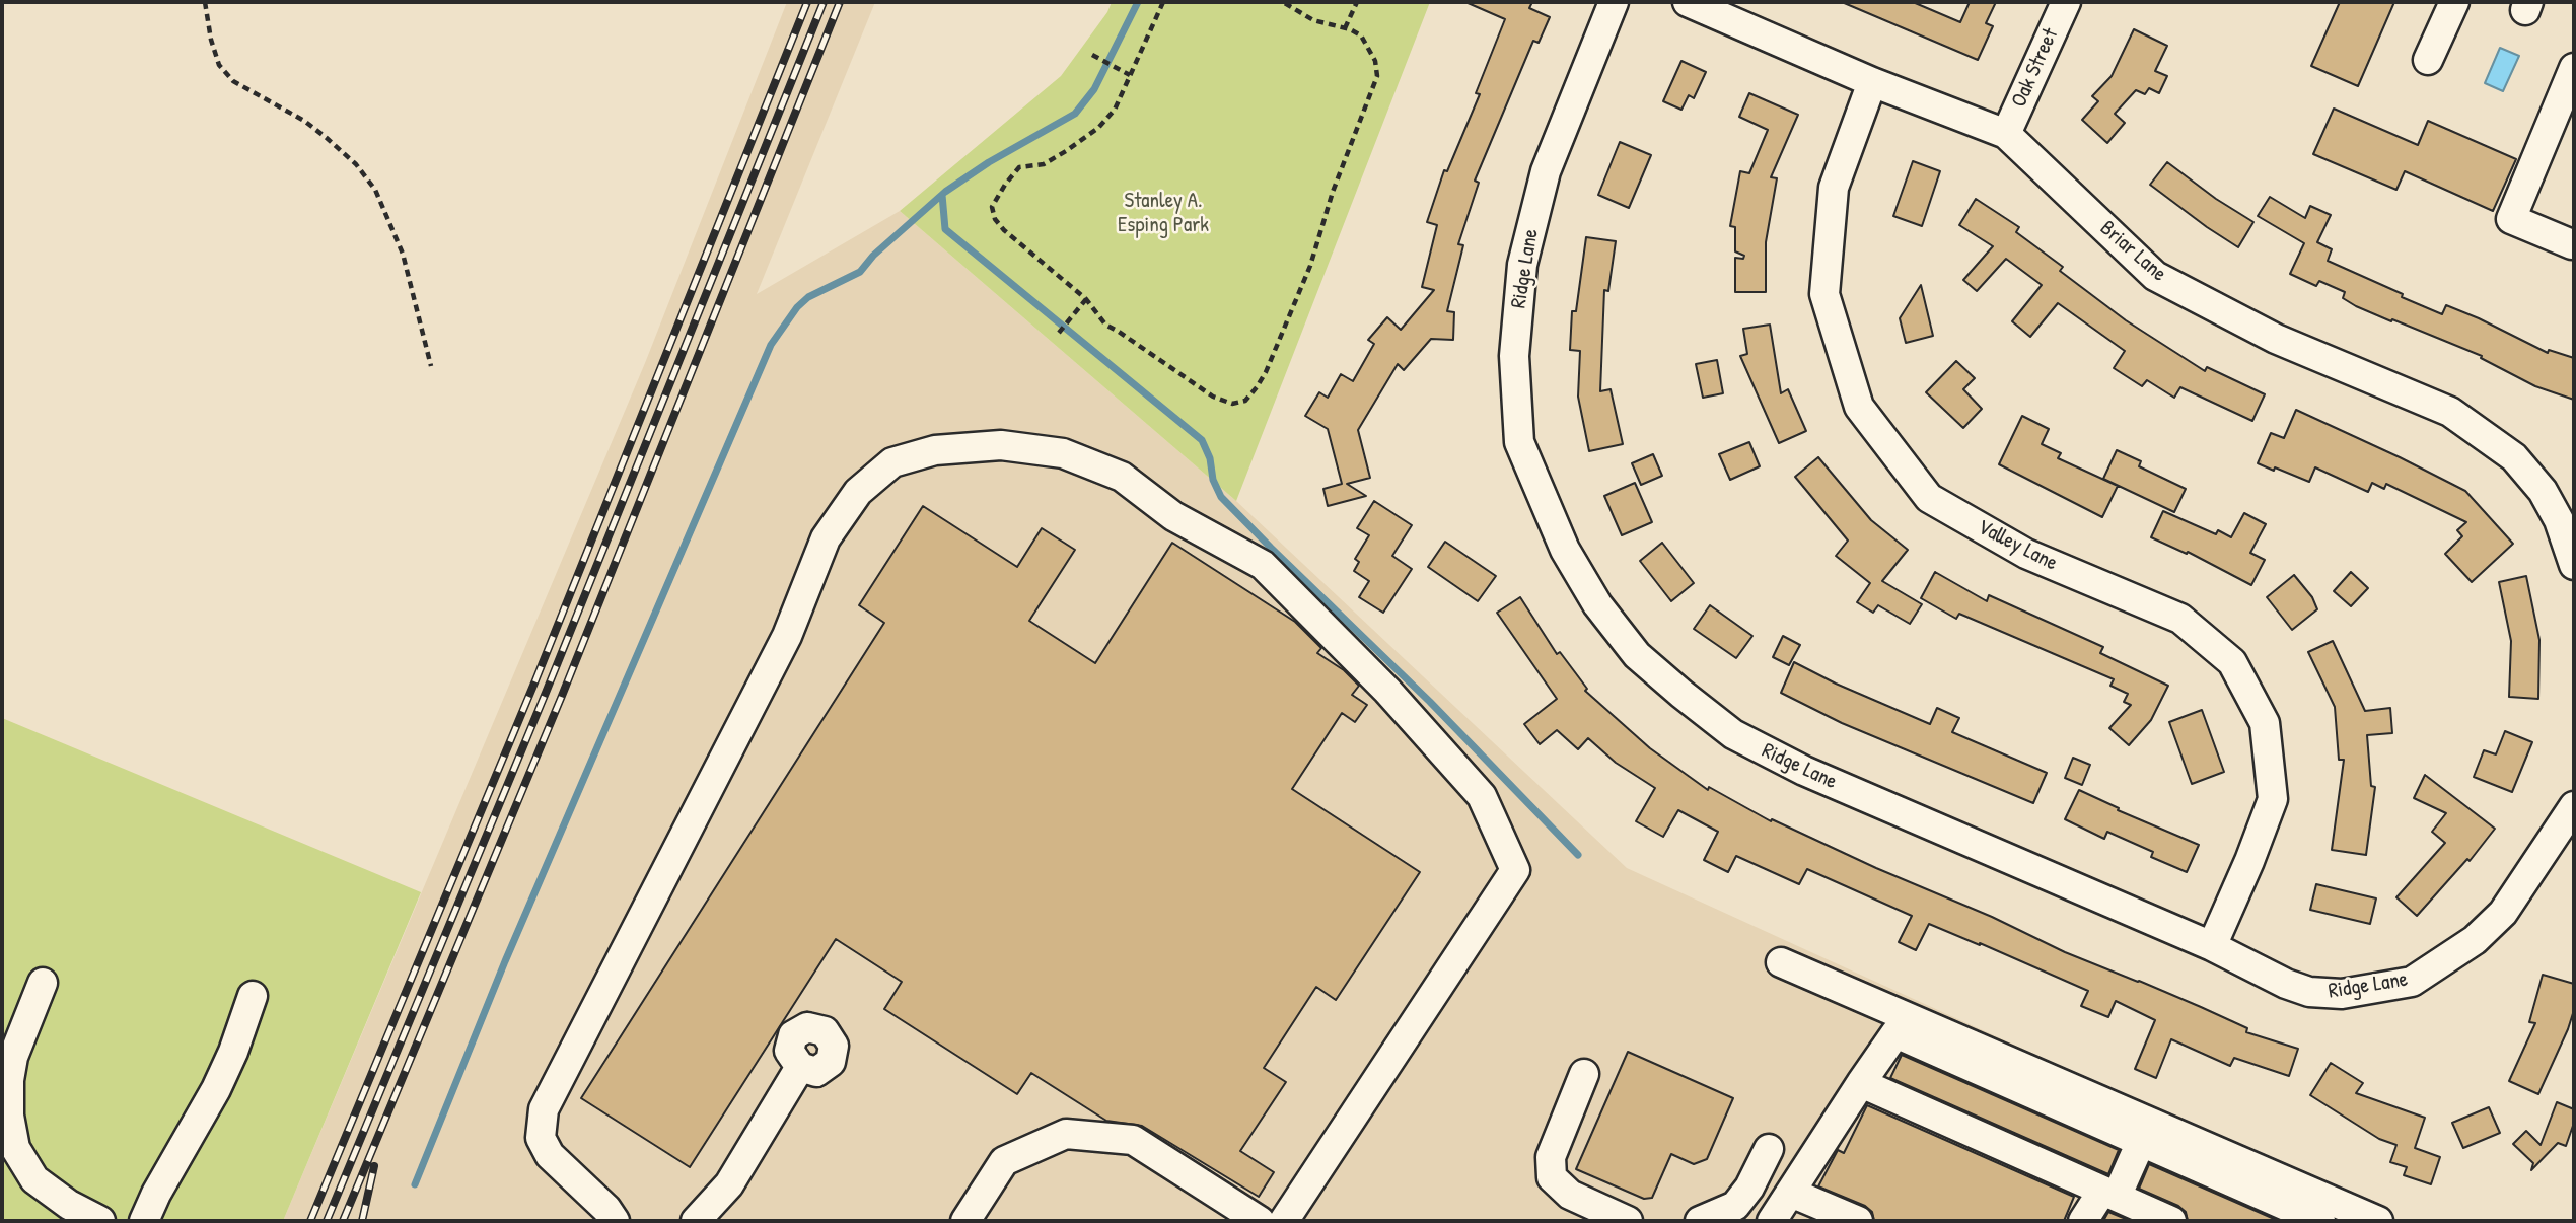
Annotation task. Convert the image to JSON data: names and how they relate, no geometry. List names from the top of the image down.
{
  "streets": {
    "street": [
      "Oak Street",
      "Briar Lane",
      "Ridge Lane",
      "Valley Lane"
    ]
  },
  "crossings": [
    ["Oak Street", "Briar Lane"],
    ["Briar Lane", "Valley Lane"],
    ["Ridge Lane", "Valley Lane"]
  ],
  "parks": ["Stanley A. Esping Park"]
}
